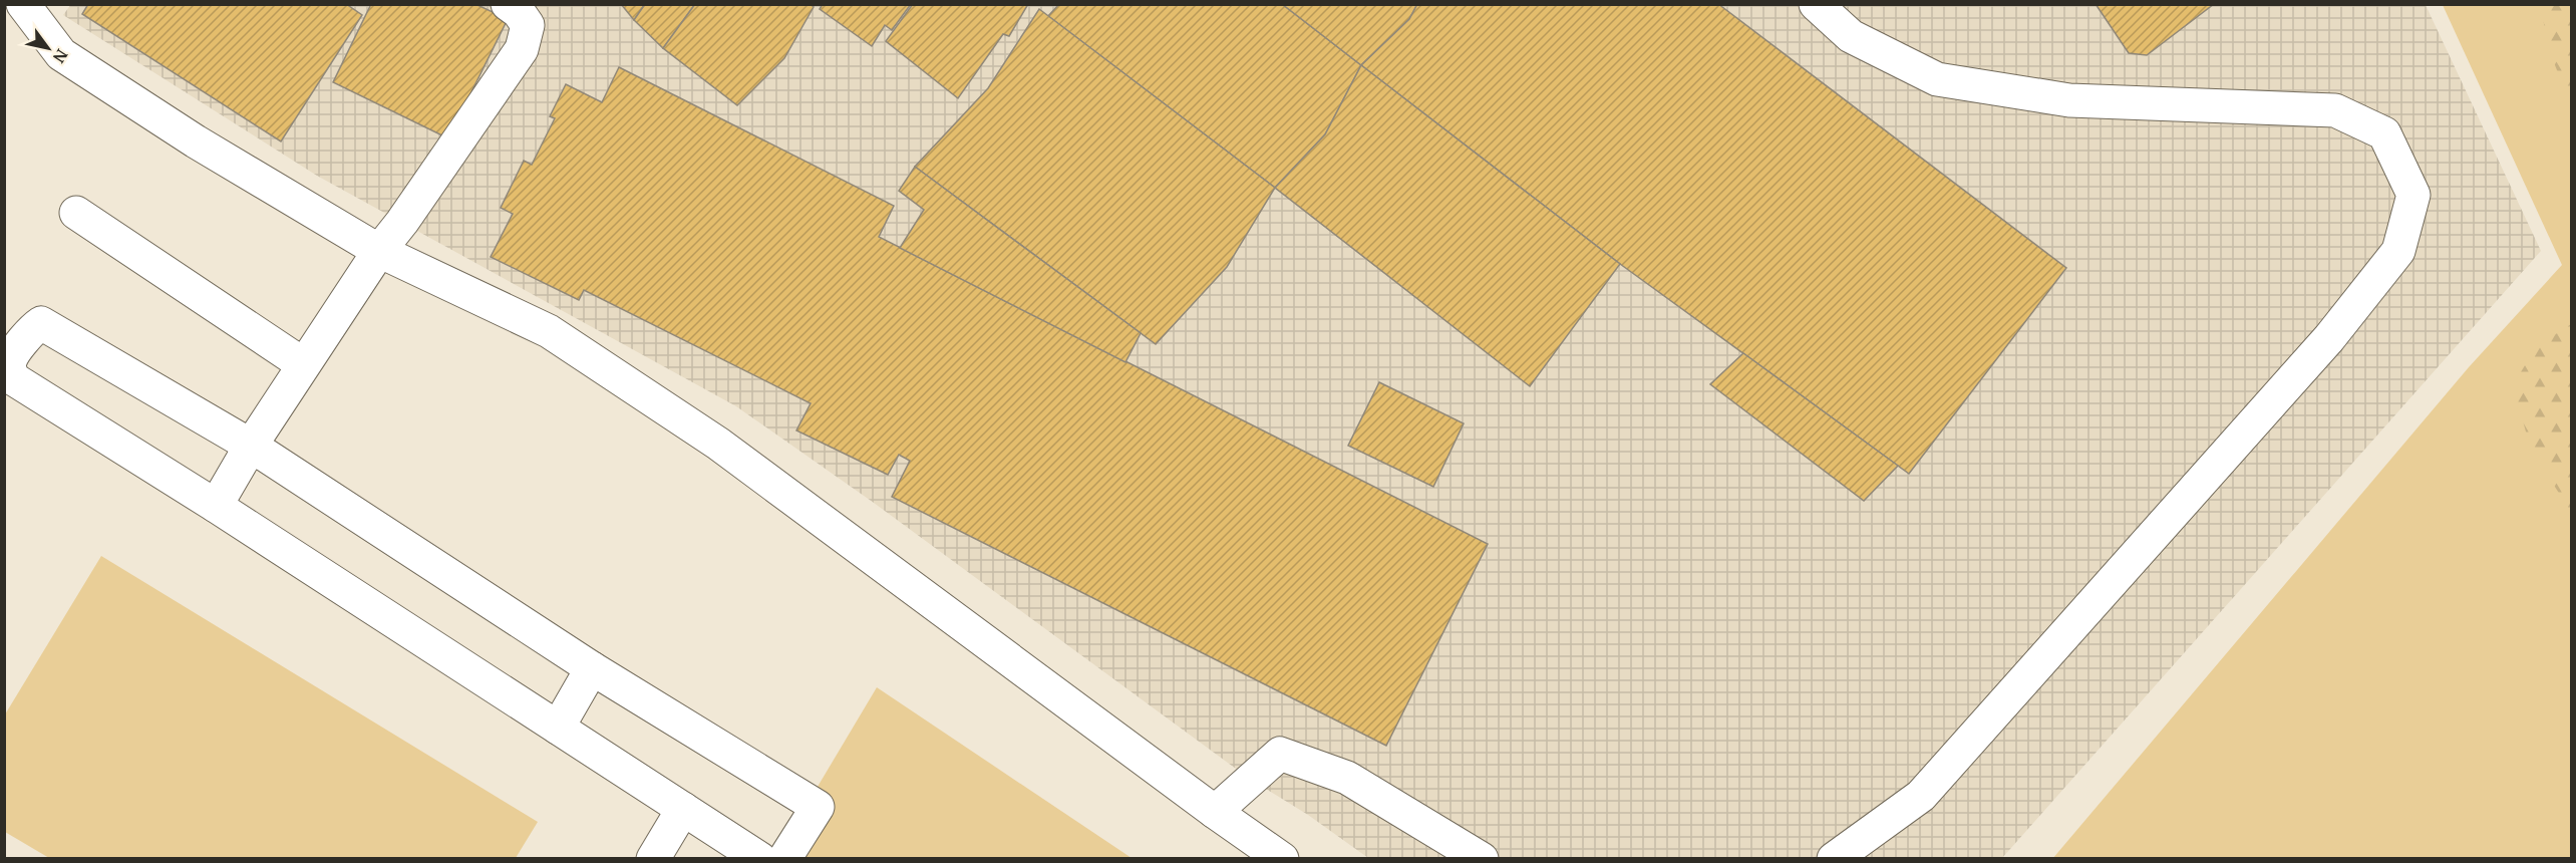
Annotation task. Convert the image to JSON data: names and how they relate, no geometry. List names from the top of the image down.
{
  "north": "bottom right"
}
